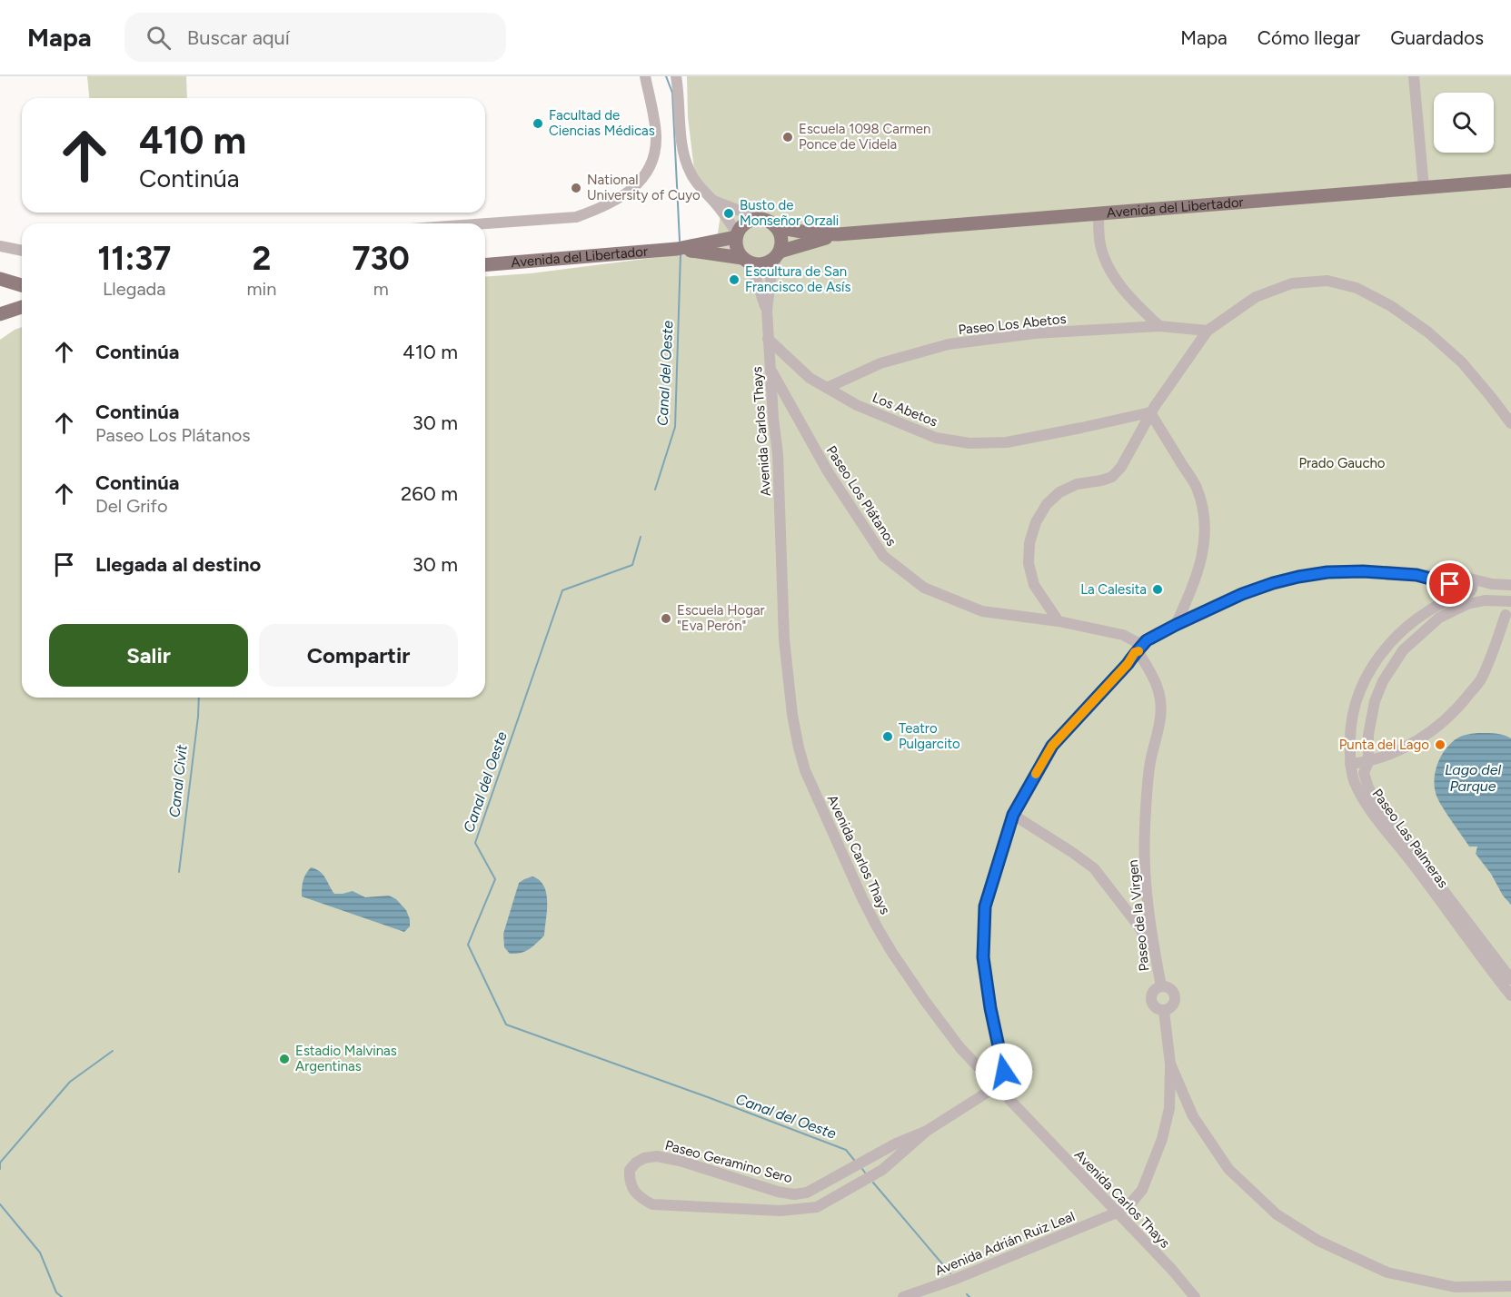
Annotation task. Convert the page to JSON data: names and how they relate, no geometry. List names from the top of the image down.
{
  "streets": {
    "main road": ["Avenida del Libertador"],
    "street": [
      "Paseo Los Abetos",
      "Los Abetos",
      "Avenida Carlos Thays",
      "Paseo Los Plátanos",
      "Paseo Las Palmeras",
      "Paseo de la Virgen",
      "Paseo Geramino Sero",
      "Avenida Adrián Ruiz Leal"
    ]
  },
  "crossings": [
    ["Avenida del Libertador", "Avenida Carlos Thays"],
    ["Paseo Los Abetos", "Los Abetos"],
    ["Los Abetos", "Avenida Carlos Thays"],
    ["Avenida Carlos Thays", "Paseo Los Plátanos"],
    ["Avenida Carlos Thays", "Paseo Geramino Sero"],
    ["Avenida Carlos Thays", "Avenida Adrián Ruiz Leal"],
    ["Paseo Los Plátanos", "Paseo de la Virgen"]
  ],
  "water": ["Canal del Oeste", "Lago del Parque", "Canal Civit"],
  "parks": ["Prado Gaucho"],
  "places": [
    "Facultad de Ciencias Médicas",
    "Escuela 1098 Carmen Ponce de Videla",
    "National University of Cuyo",
    "Busto de Monseñor Orzali",
    "Escultura de San Francisco de Asís",
    "La Calesita",
    "Escuela Hogar \"Eva Perón\"",
    "Teatro Pulgarcito",
    "Punta del Lago",
    "Estadio Malvinas Argentinas"
  ],
  "page": {
    "header": "Mapa",
    "search": "Buscar aquí",
    "nav": ["Mapa", "Cómo llegar", "Guardados"],
    "turn": ["410 m", "Continúa"],
    "eta": [
      "11:37",
      "Llegada",
      "2",
      "min",
      "730",
      "m"
    ],
    "list": [
      {
        "name": "Continúa",
        "value": "410 m"
      },
      {
        "name": "Continúa",
        "note": "Paseo Los Plátanos",
        "value": "30 m"
      },
      {
        "name": "Continúa",
        "note": "Del Grifo",
        "value": "260 m"
      },
      {
        "name": "Llegada al destino",
        "value": "30 m"
      }
    ],
    "buttons": ["Salir", "Compartir"]
  }
}
